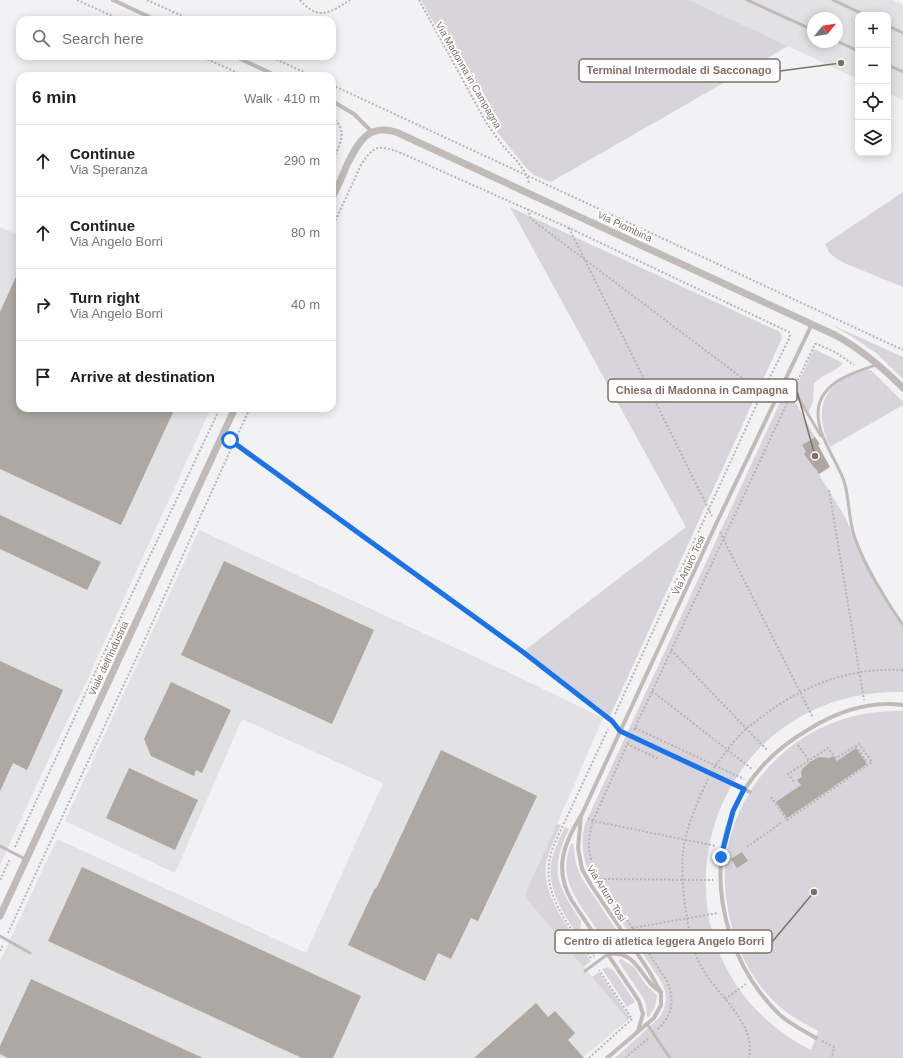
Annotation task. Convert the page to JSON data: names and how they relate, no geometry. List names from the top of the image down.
{
  "streets": {
    "street": ["Via Piombina", "Via Arturo Tosi", "Viale dell'Industria"],
    "path": ["Via Madonna in Campagna"]
  },
  "crossings": [
    ["Via Madonna in Campagna", "Via Piombina"],
    ["Via Piombina", "Via Arturo Tosi"]
  ],
  "places": ["Terminal Intermodale di Sacconago", "Chiesa di Madonna in Campagna", "Centro di atletica leggera Angelo Borri"],
  "north": "top right",
  "page": {
    "map_buttons": ["+", "−"],
    "search": "Search here",
    "heading": ["6 min", "Walk · 410 m"],
    "list": [
      ["Continue", "Via Speranza", "290 m"],
      ["Continue", "Via Angelo Borri", "80 m"],
      ["Turn right", "Via Angelo Borri", "40 m"],
      "Arrive at destination"
    ]
  }
}
